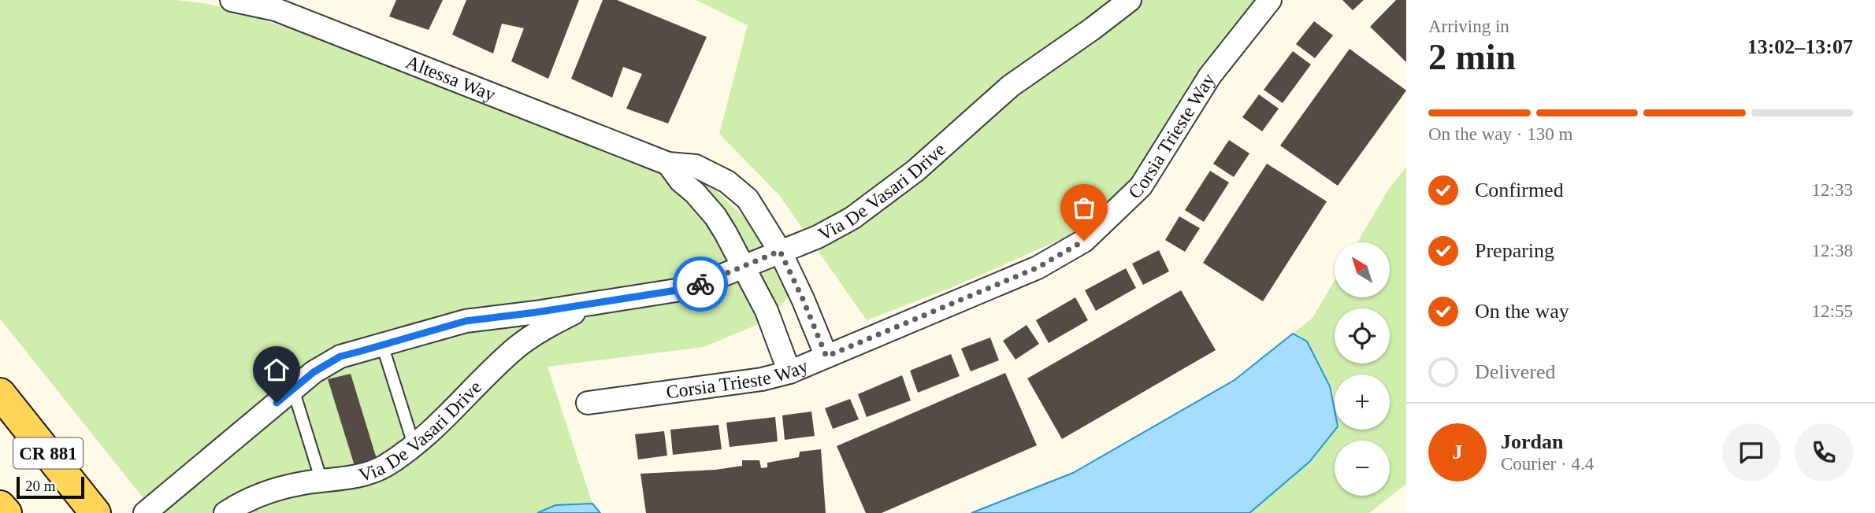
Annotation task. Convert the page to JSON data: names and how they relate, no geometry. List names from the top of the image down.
{
  "streets": {
    "main road": ["CR 881"],
    "street": ["Altessa Way", "Corsia Trieste Way", "Via De Vasari Drive"]
  },
  "crossings": [
    ["Altessa Way", "Corsia Trieste Way"],
    ["Altessa Way", "Via De Vasari Drive"]
  ],
  "scale_bar": "20 m",
  "north": "top left",
  "page": {
    "heading": ["2 min", "Arriving in", "13:02–13:07"],
    "panel": ["Jordan", "Courier · 4.4"],
    "bar": "On the way · 130 m",
    "list": [
      ["Confirmed", "12:33"],
      ["Preparing", "12:38"],
      ["On the way", "12:55"],
      "Delivered"
    ],
    "map_buttons": ["+", "−"],
    "round": "J",
    "scale": "20 m"
  }
}
